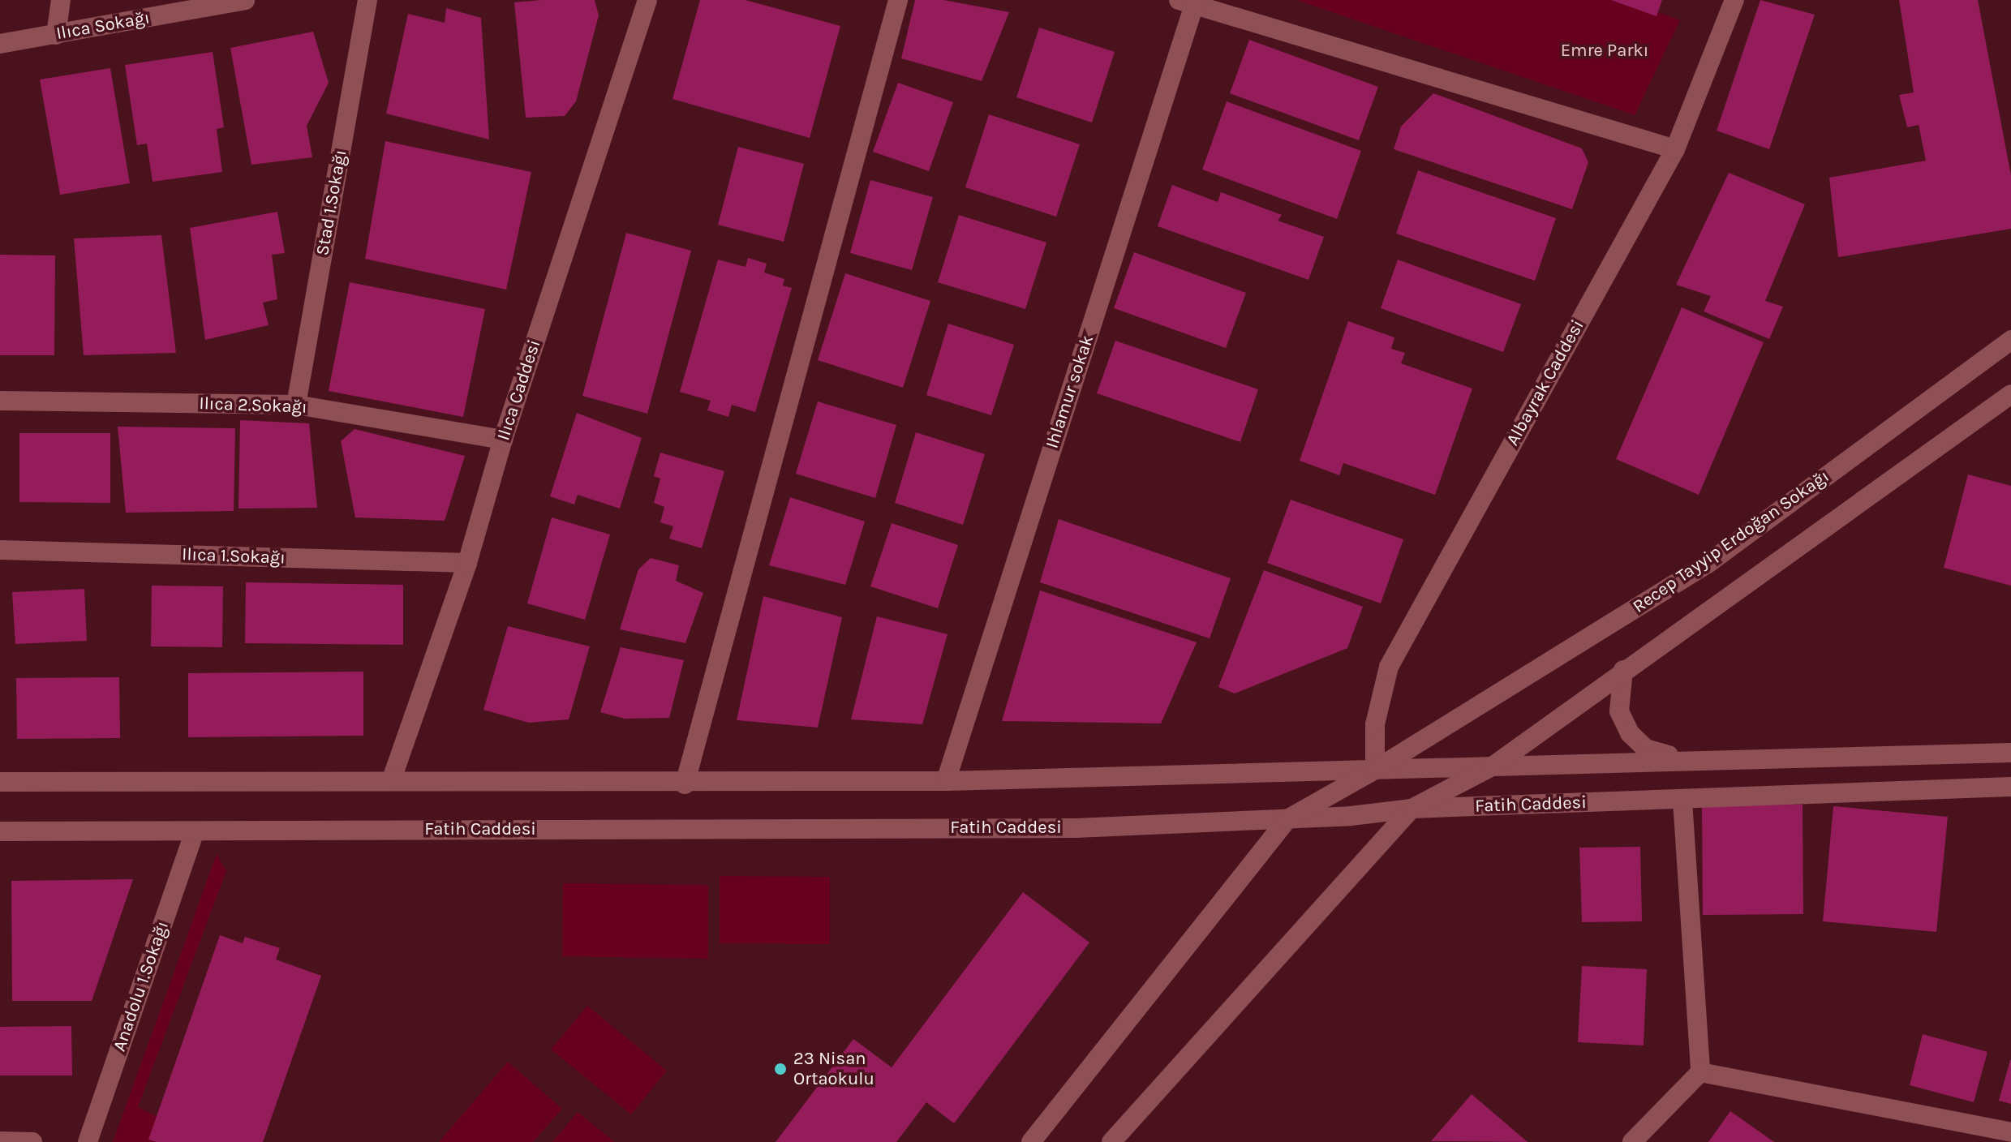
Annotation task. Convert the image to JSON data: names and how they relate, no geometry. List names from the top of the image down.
{
  "streets": {
    "street": [
      "Ilıca Sokağı",
      "Stad 1.Sokağı",
      "Albayrak Caddesi",
      "Ilıca Caddesi",
      "Ihlamur sokak",
      "Ilıca 2.Sokağı",
      "Recep Tayyip Erdoğan Sokağı",
      "Ilıca 1.Sokağı",
      "Fatih Caddesi",
      "Anadolu 1.Sokağı"
    ]
  },
  "crossings": [
    ["Stad 1.Sokağı", "Ilıca 2.Sokağı"],
    ["Albayrak Caddesi", "Recep Tayyip Erdoğan Sokağı"],
    ["Ilıca Caddesi", "Ilıca 2.Sokağı"],
    ["Ilıca Caddesi", "Ilıca 1.Sokağı"],
    ["Recep Tayyip Erdoğan Sokağı", "Fatih Caddesi"],
    ["Fatih Caddesi", "Anadolu 1.Sokağı"]
  ],
  "parks": ["Emre Parkı"],
  "places": ["23 Nisan Ortaokulu"]
}
